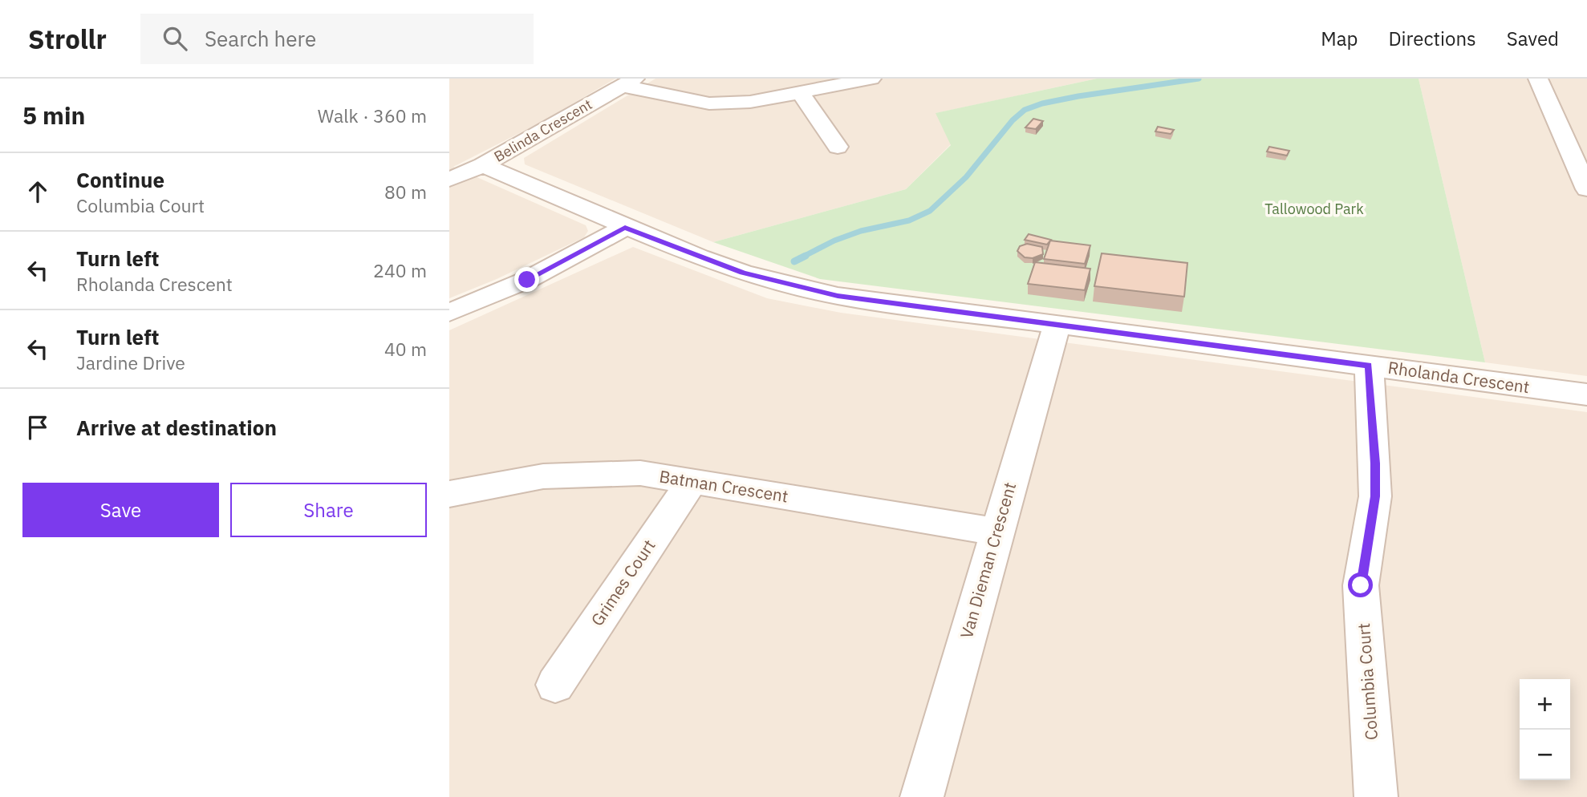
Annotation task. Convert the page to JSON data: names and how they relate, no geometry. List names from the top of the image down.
{
  "streets": {
    "street": [
      "Belinda Crescent",
      "Rholanda Crescent",
      "Batman Crescent",
      "Van Dieman Crescent",
      "Grimes Court",
      "Columbia Court"
    ]
  },
  "crossings": [
    ["Belinda Crescent", "Rholanda Crescent"],
    ["Rholanda Crescent", "Van Dieman Crescent"],
    ["Rholanda Crescent", "Columbia Court"],
    ["Batman Crescent", "Van Dieman Crescent"],
    ["Batman Crescent", "Grimes Court"]
  ],
  "parks": ["Tallowood Park"],
  "page": {
    "header": "Strollr",
    "search": "Search here",
    "nav": ["Map", "Directions", "Saved"],
    "heading": ["5 min", "Walk · 360 m"],
    "list": [
      ["Continue", "Columbia Court", "80 m"],
      ["Turn left", "Rholanda Crescent", "240 m"],
      ["Turn left", "Jardine Drive", "40 m"],
      "Arrive at destination"
    ],
    "buttons": ["Save", "Share"],
    "map_buttons": ["+", "−"]
  }
}
